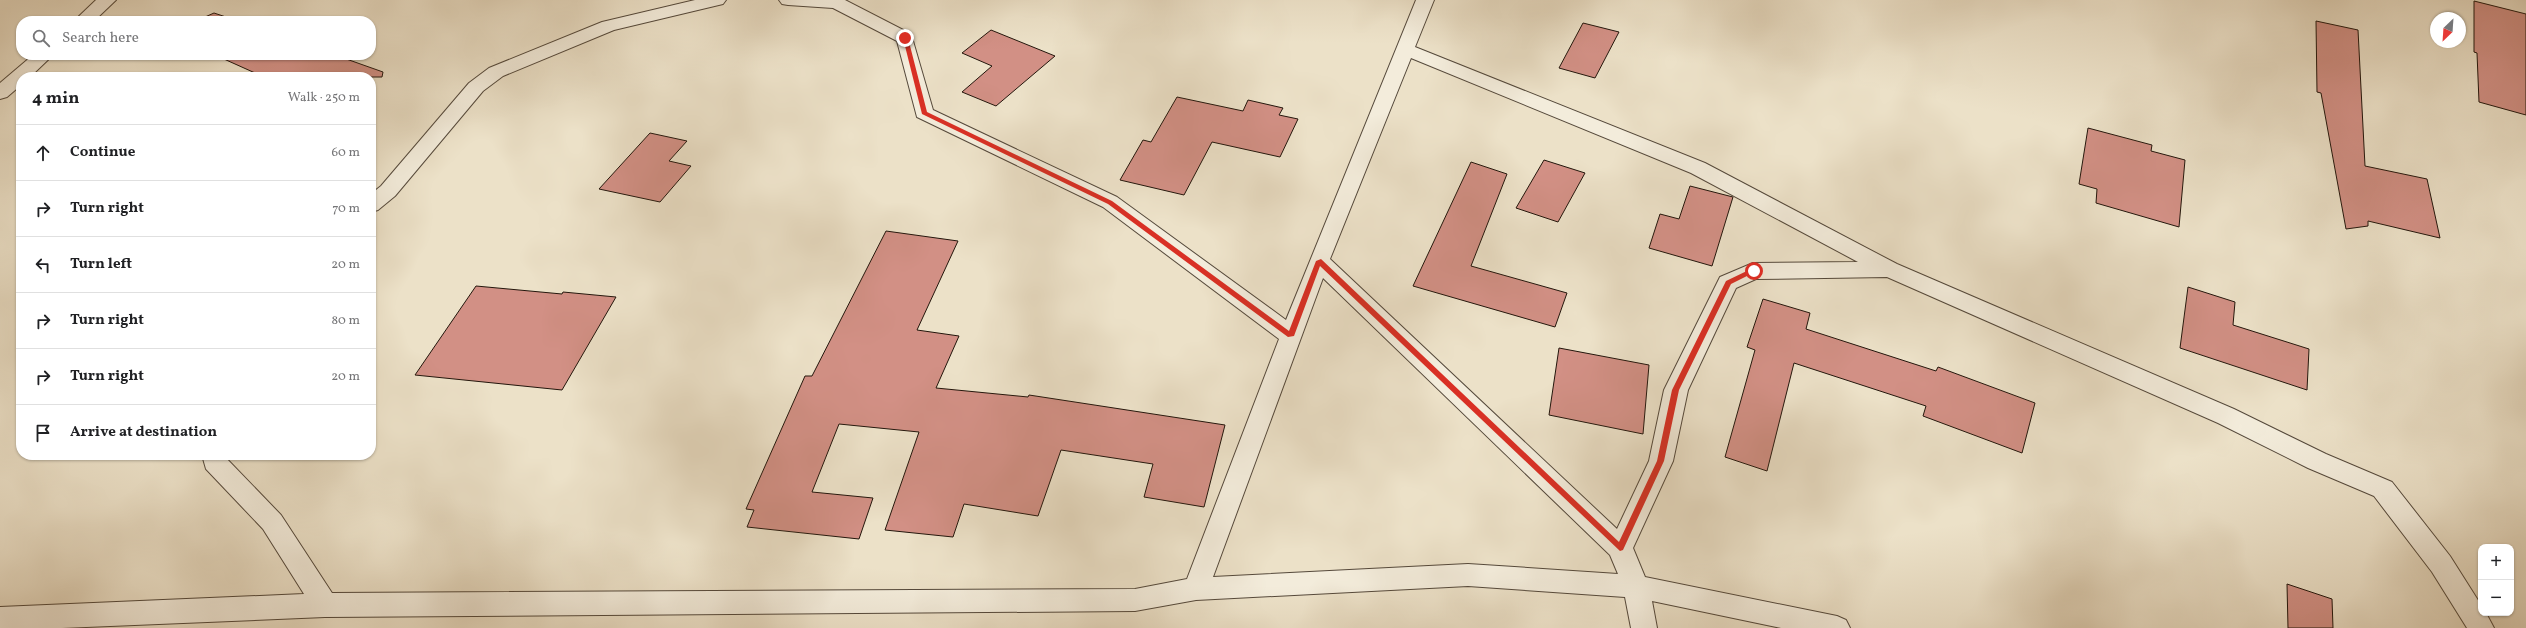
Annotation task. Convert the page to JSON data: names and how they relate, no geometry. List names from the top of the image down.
{
  "north": "bottom left",
  "page": {
    "search": "Search here",
    "heading": ["4 min", "Walk · 250 m"],
    "list": [
      ["Continue", "60 m"],
      ["Turn right", "70 m"],
      ["Turn left", "20 m"],
      ["Turn right", "80 m"],
      ["Turn right", "20 m"],
      "Arrive at destination"
    ],
    "map_buttons": ["+", "−"]
  }
}
